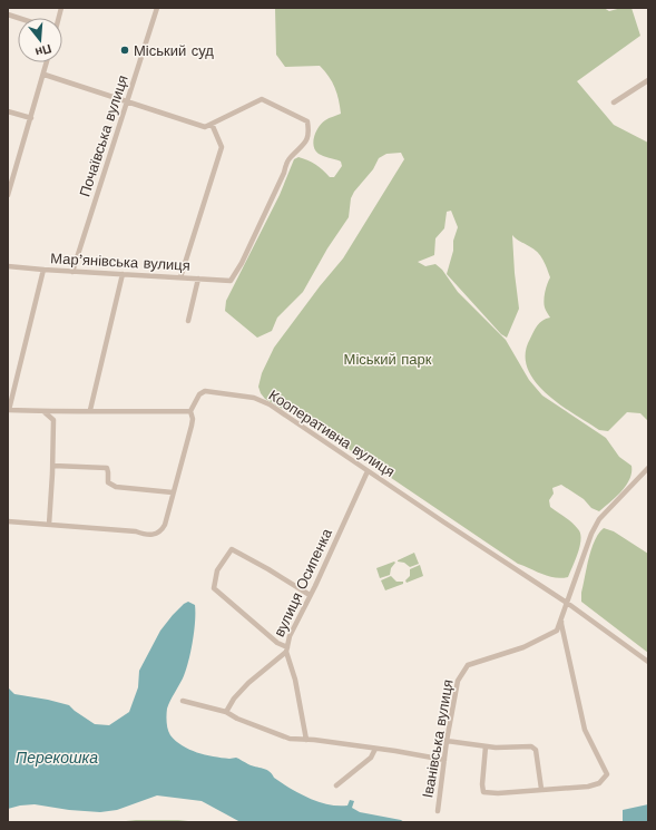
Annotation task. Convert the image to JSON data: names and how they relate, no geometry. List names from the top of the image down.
{
  "streets": {
    "street": [
      "Почаївська вулиця",
      "Мар’янівська вулиця",
      "Кооперативна вулиця",
      "вулиця Осипенка",
      "Іванівська вулиця"
    ]
  },
  "crossings": [
    ["Почаївська вулиця", "Мар’янівська вулиця"],
    ["Кооперативна вулиця", "вулиця Осипенка"],
    ["Кооперативна вулиця", "Іванівська вулиця"]
  ],
  "water": ["Перекошка"],
  "parks": ["Міський парк"],
  "places": ["Міський суд"],
  "north": "bottom"
}
